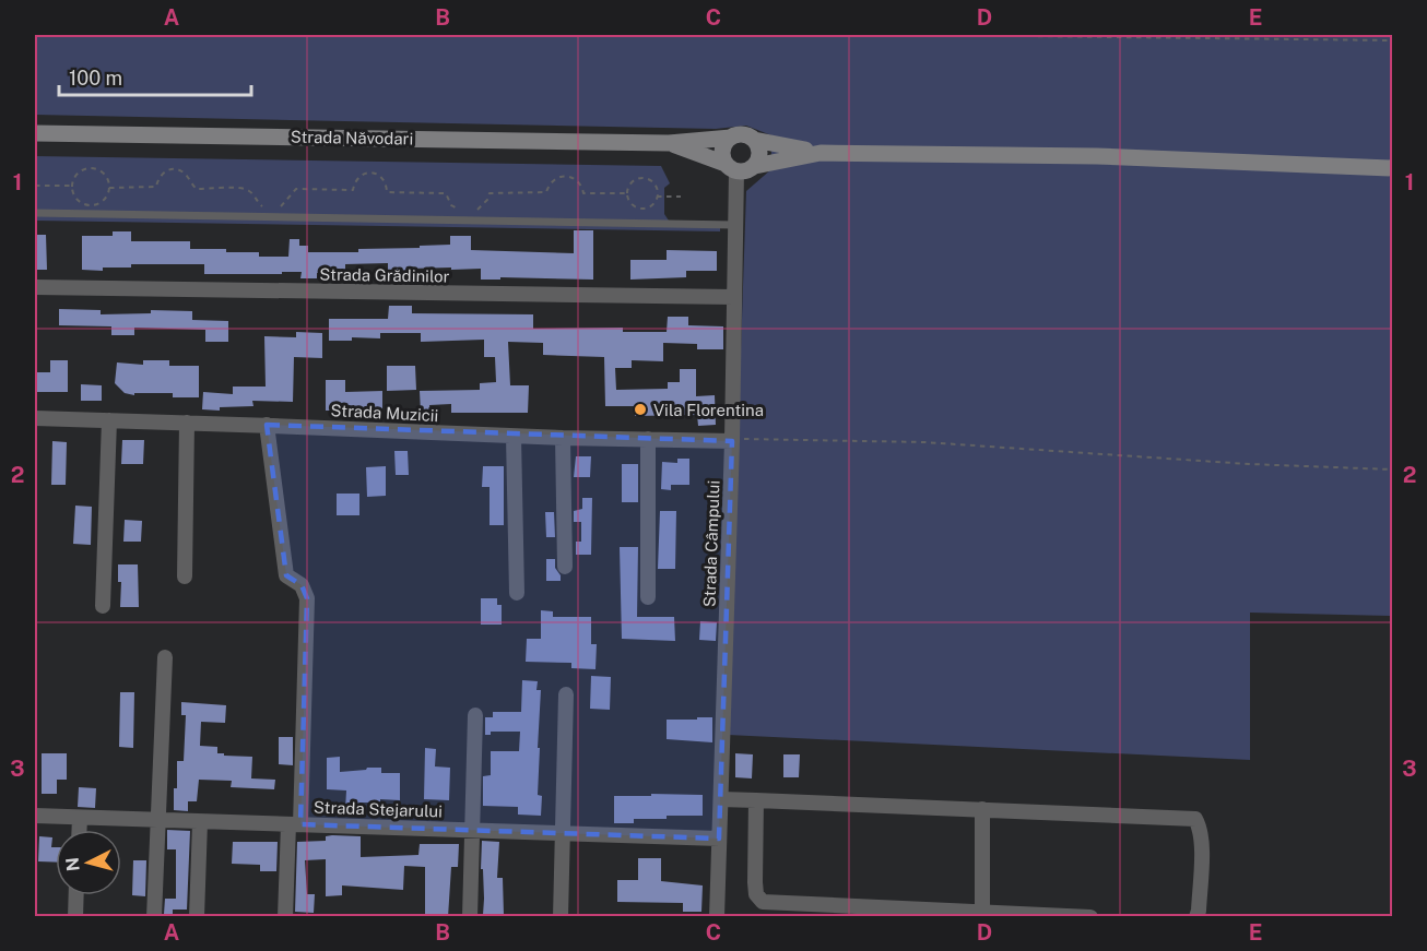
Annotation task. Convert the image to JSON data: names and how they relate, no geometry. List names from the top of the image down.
{
  "streets": {
    "main road": ["Strada Năvodari"],
    "street": [
      "Strada Grădinilor",
      "Strada Muzicii",
      "Strada Câmpului",
      "Strada Stejarului"
    ]
  },
  "crossings": [
    ["Strada Năvodari", "Strada Câmpului"],
    ["Strada Grădinilor", "Strada Câmpului"],
    ["Strada Muzicii", "Strada Câmpului"],
    ["Strada Câmpului", "Strada Stejarului"]
  ],
  "places": ["Vila Florentina"],
  "scale_bar": "100 m",
  "north": "left",
  "grid": {
    "columns": [
      "A",
      "B",
      "C",
      "D",
      "E"
    ],
    "rows": ["1", "2", "3"]
  }
}
